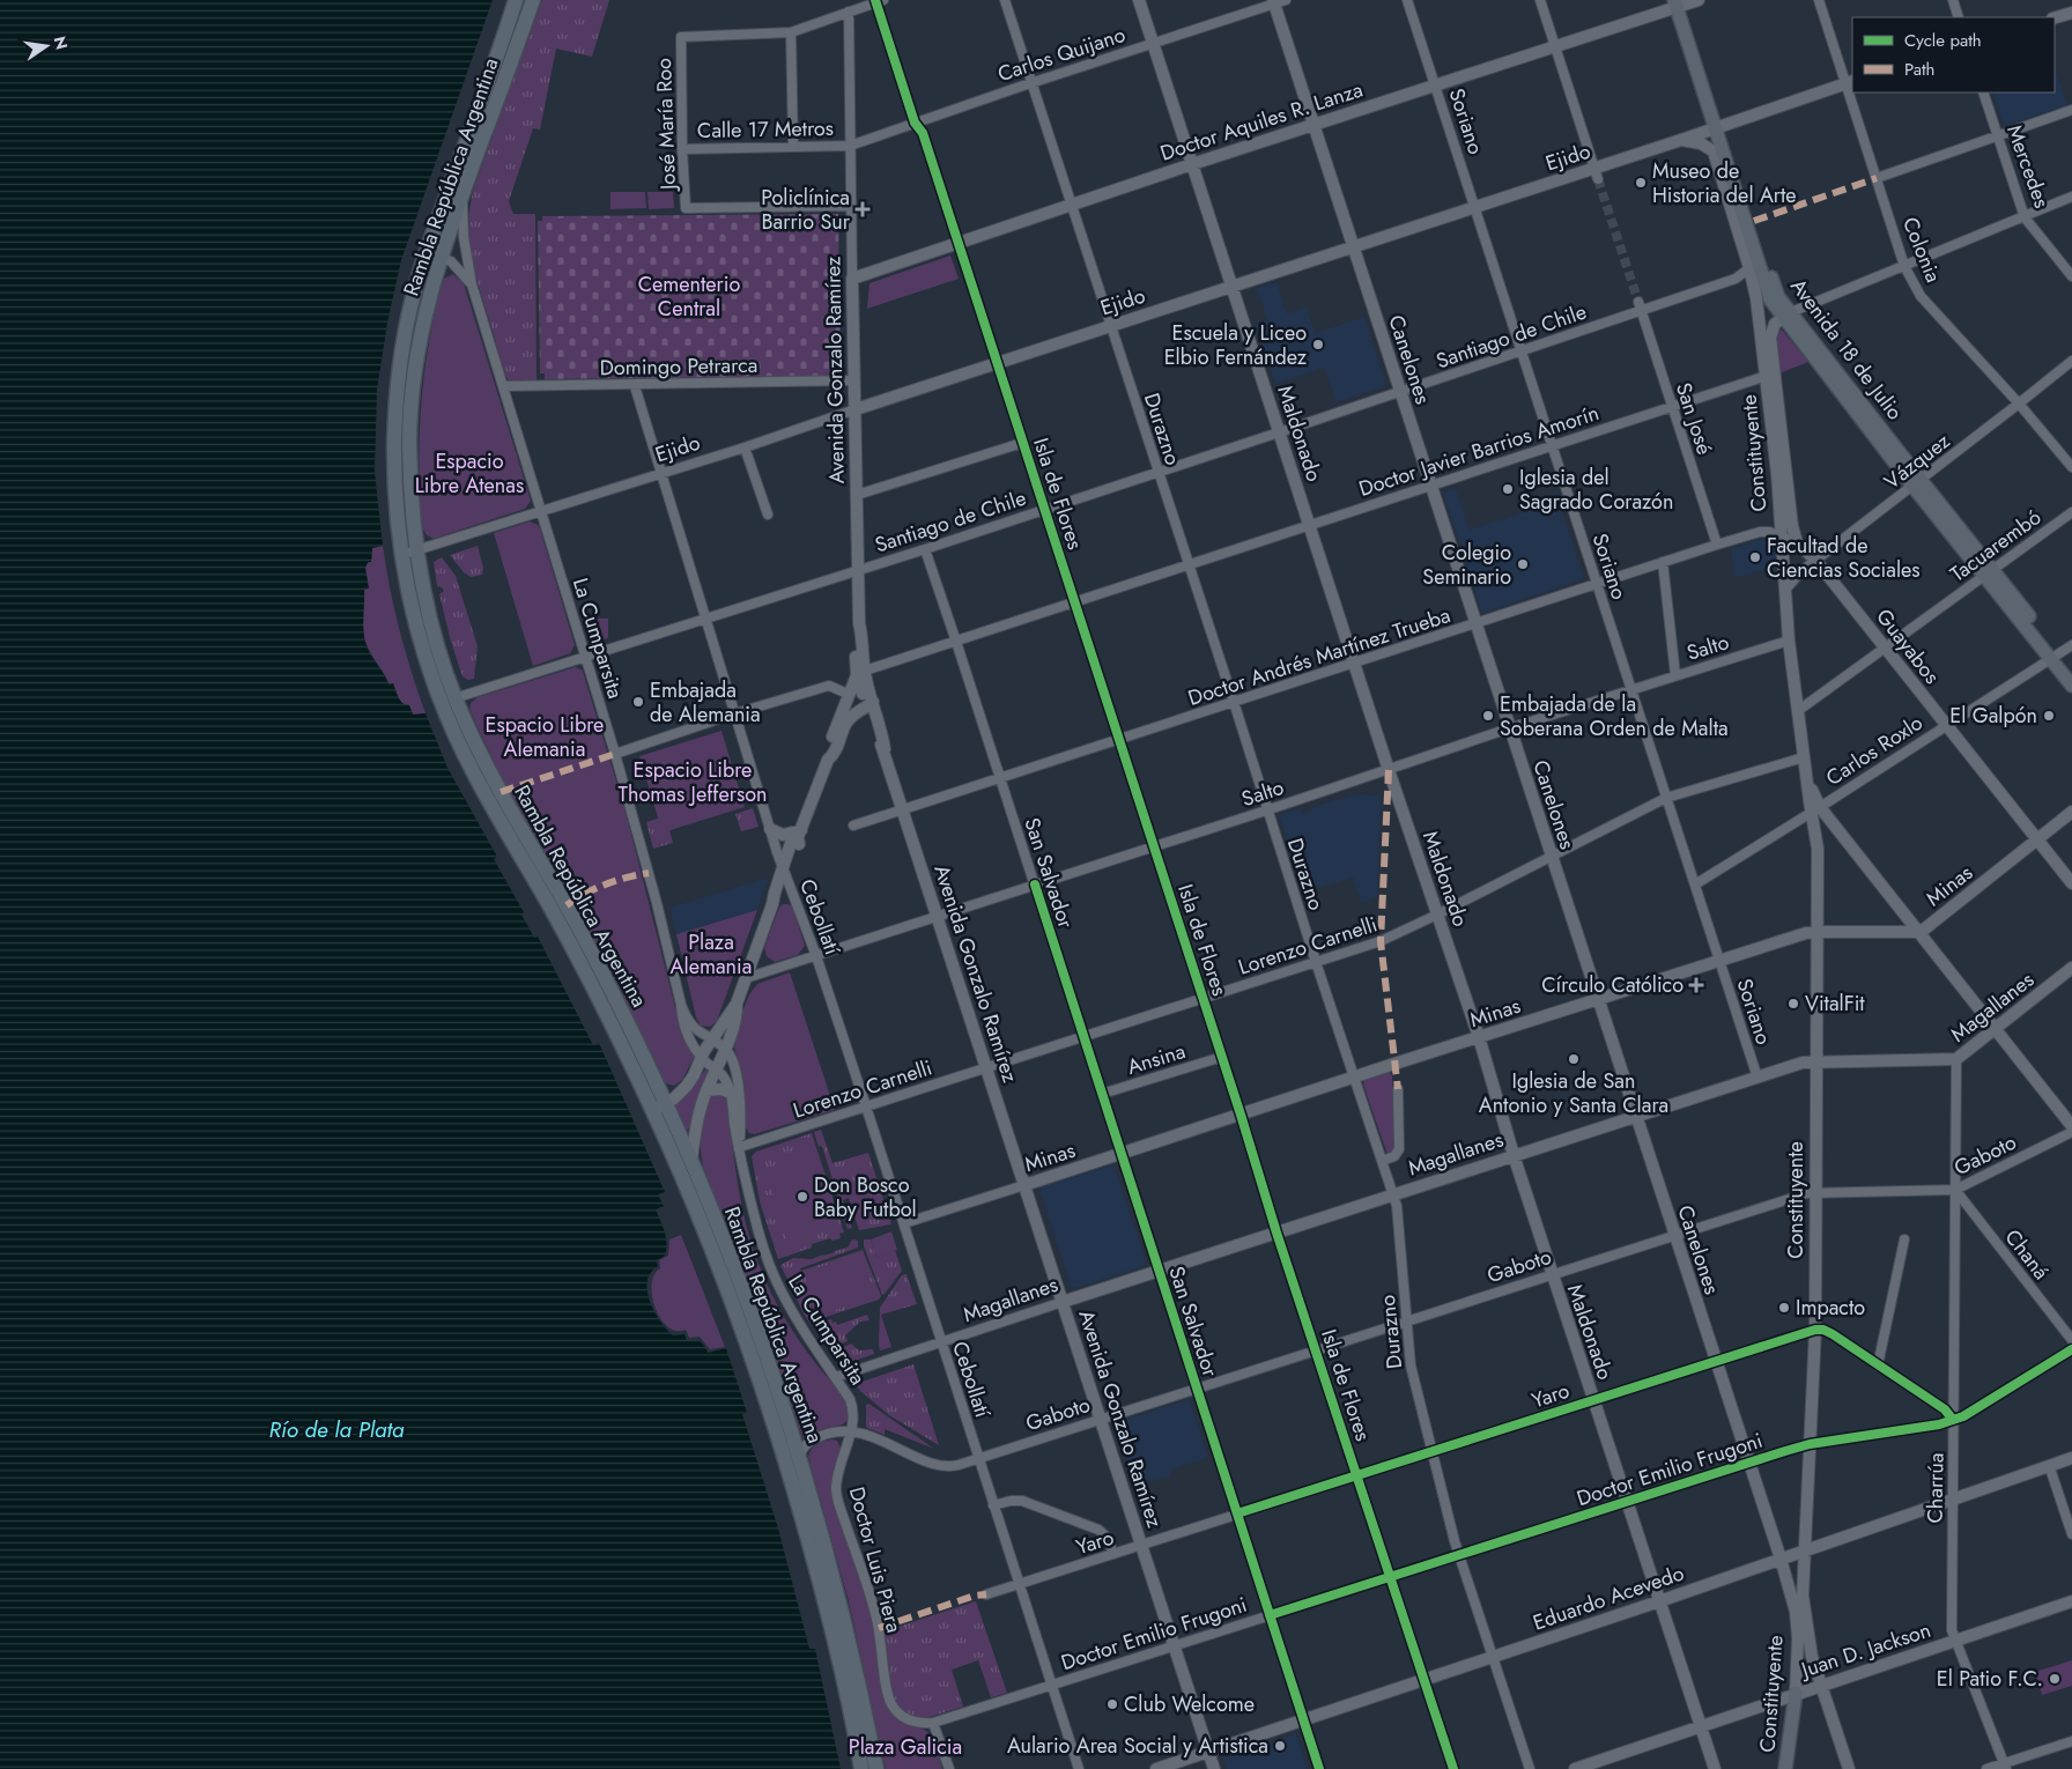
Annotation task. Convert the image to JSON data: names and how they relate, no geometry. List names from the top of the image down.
{
  "streets": {
    "main road": ["Rambla República Argentina", "Avenida 18 de Julio", "Constituyente"],
    "street": [
      "Carlos Quijano",
      "Doctor Aquiles R. Lanza",
      "Soriano",
      "José María Roo",
      "Calle 17 Metros",
      "Ejido",
      "Mercedes",
      "Colonia",
      "Santiago de Chile",
      "Canelones",
      "Domingo Petrarca",
      "Avenida Gonzalo Ramírez",
      "San José",
      "Durazno",
      "Maldonado",
      "Doctor Javier Barrios Amorín",
      "Vázquez",
      "Isla de Flores",
      "Tacuarembó",
      "La Cumparsita",
      "Guayabos",
      "Salto",
      "Doctor Andrés Martínez Trueba",
      "Carlos Roxlo",
      "San Salvador",
      "Minas",
      "Cebollatí",
      "Lorenzo Carnelli",
      "Magallanes",
      "Ansina",
      "Gaboto",
      "Chaná",
      "Yaro",
      "Doctor Emilio Frugoni",
      "Charrúa",
      "Doctor Luis Piera",
      "Eduardo Acevedo",
      "Juan D. Jackson"
    ]
  },
  "crossings": [
    ["Carlos Quijano", "Calle 17 Metros"],
    ["Carlos Quijano", "Canelones"],
    ["Carlos Quijano", "Avenida Gonzalo Ramírez"],
    ["Carlos Quijano", "Durazno"],
    ["Carlos Quijano", "Maldonado"],
    ["Carlos Quijano", "Isla de Flores"],
    ["Doctor Aquiles R. Lanza", "Soriano"],
    ["Doctor Aquiles R. Lanza", "Avenida 18 de Julio"],
    ["Doctor Aquiles R. Lanza", "Canelones"],
    ["Doctor Aquiles R. Lanza", "Avenida Gonzalo Ramírez"],
    ["Doctor Aquiles R. Lanza", "Durazno"],
    ["Doctor Aquiles R. Lanza", "Maldonado"],
    ["Doctor Aquiles R. Lanza", "Isla de Flores"],
    ["Soriano", "Ejido"],
    ["Soriano", "Santiago de Chile"],
    ["Soriano", "Doctor Javier Barrios Amorín"],
    ["Soriano", "Salto"],
    ["Soriano", "Doctor Andrés Martínez Trueba"],
    ["Soriano", "Carlos Roxlo"],
    ["Soriano", "Minas"],
    ["Soriano", "Lorenzo Carnelli"],
    ["Soriano", "Magallanes"],
    ["José María Roo", "Calle 17 Metros"],
    ["José María Roo", "Avenida Gonzalo Ramírez"],
    ["Calle 17 Metros", "Avenida Gonzalo Ramírez"],
    ["Ejido", "Rambla República Argentina"],
    ["Ejido", "Colonia"],
    ["Ejido", "Avenida 18 de Julio"],
    ["Ejido", "Canelones"],
    ["Ejido", "Avenida Gonzalo Ramírez"],
    ["Ejido", "Durazno"],
    ["Ejido", "Maldonado"],
    ["Ejido", "Isla de Flores"],
    ["Ejido", "La Cumparsita"],
    ["Ejido", "Cebollatí"],
    ["Rambla República Argentina", "Santiago de Chile"],
    ["Rambla República Argentina", "La Cumparsita"],
    ["Colonia", "Vázquez"],
    ["Santiago de Chile", "Avenida 18 de Julio"],
    ["Santiago de Chile", "Canelones"],
    ["Santiago de Chile", "Avenida Gonzalo Ramírez"],
    ["Santiago de Chile", "San José"],
    ["Santiago de Chile", "Durazno"],
    ["Santiago de Chile", "Maldonado"],
    ["Santiago de Chile", "Constituyente"],
    ["Santiago de Chile", "Isla de Flores"],
    ["Santiago de Chile", "La Cumparsita"],
    ["Santiago de Chile", "San Salvador"],
    ["Santiago de Chile", "Cebollatí"],
    ["Avenida 18 de Julio", "Constituyente"],
    ["Avenida 18 de Julio", "Vázquez"],
    ["Avenida 18 de Julio", "Tacuarembó"],
    ["Avenida 18 de Julio", "Carlos Roxlo"],
    ["Canelones", "Doctor Javier Barrios Amorín"],
    ["Canelones", "Constituyente"],
    ["Canelones", "Salto"],
    ["Canelones", "Doctor Andrés Martínez Trueba"],
    ["Canelones", "Minas"],
    ["Canelones", "Lorenzo Carnelli"],
    ["Canelones", "Magallanes"],
    ["Canelones", "Gaboto"],
    ["Canelones", "Yaro"],
    ["Canelones", "Doctor Emilio Frugoni"],
    ["Canelones", "Eduardo Acevedo"],
    ["Canelones", "Juan D. Jackson"],
    ["Domingo Petrarca", "Avenida Gonzalo Ramírez"],
    ["Domingo Petrarca", "La Cumparsita"],
    ["Domingo Petrarca", "Cebollatí"],
    ["Avenida Gonzalo Ramírez", "Doctor Javier Barrios Amorín"],
    ["Avenida Gonzalo Ramírez", "Salto"],
    ["Avenida Gonzalo Ramírez", "Doctor Andrés Martínez Trueba"],
    ["Avenida Gonzalo Ramírez", "Minas"],
    ["Avenida Gonzalo Ramírez", "Lorenzo Carnelli"],
    ["Avenida Gonzalo Ramírez", "Magallanes"],
    ["Avenida Gonzalo Ramírez", "Gaboto"],
    ["Avenida Gonzalo Ramírez", "Yaro"],
    ["Avenida Gonzalo Ramírez", "Doctor Emilio Frugoni"],
    ["Avenida Gonzalo Ramírez", "Eduardo Acevedo"],
    ["San José", "Doctor Javier Barrios Amorín"],
    ["San José", "Doctor Andrés Martínez Trueba"],
    ["Durazno", "Doctor Javier Barrios Amorín"],
    ["Durazno", "Salto"],
    ["Durazno", "Doctor Andrés Martínez Trueba"],
    ["Durazno", "Minas"],
    ["Durazno", "Lorenzo Carnelli"],
    ["Durazno", "Magallanes"],
    ["Durazno", "Gaboto"],
    ["Durazno", "Yaro"],
    ["Durazno", "Doctor Emilio Frugoni"],
    ["Durazno", "Eduardo Acevedo"],
    ["Maldonado", "Doctor Javier Barrios Amorín"],
    ["Maldonado", "Salto"],
    ["Maldonado", "Doctor Andrés Martínez Trueba"],
    ["Maldonado", "Minas"],
    ["Maldonado", "Lorenzo Carnelli"],
    ["Maldonado", "Magallanes"],
    ["Maldonado", "Gaboto"],
    ["Maldonado", "Yaro"],
    ["Maldonado", "Doctor Emilio Frugoni"],
    ["Maldonado", "Eduardo Acevedo"],
    ["Maldonado", "Juan D. Jackson"],
    ["Doctor Javier Barrios Amorín", "Constituyente"],
    ["Doctor Javier Barrios Amorín", "Isla de Flores"],
    ["Doctor Javier Barrios Amorín", "San Salvador"],
    ["Constituyente", "Vázquez"],
    ["Constituyente", "Tacuarembó"],
    ["Constituyente", "Guayabos"],
    ["Constituyente", "Salto"],
    ["Constituyente", "Doctor Andrés Martínez Trueba"],
    ["Constituyente", "Carlos Roxlo"],
    ["Constituyente", "Minas"],
    ["Constituyente", "Lorenzo Carnelli"],
    ["Constituyente", "Magallanes"],
    ["Constituyente", "Gaboto"],
    ["Constituyente", "Yaro"],
    ["Constituyente", "Doctor Emilio Frugoni"],
    ["Constituyente", "Eduardo Acevedo"],
    ["Constituyente", "Juan D. Jackson"],
    ["Vázquez", "Guayabos"],
    ["Isla de Flores", "Salto"],
    ["Isla de Flores", "Doctor Andrés Martínez Trueba"],
    ["Isla de Flores", "Minas"],
    ["Isla de Flores", "Lorenzo Carnelli"],
    ["Isla de Flores", "Magallanes"],
    ["Isla de Flores", "Ansina"],
    ["Isla de Flores", "Gaboto"],
    ["Isla de Flores", "Yaro"],
    ["Isla de Flores", "Doctor Emilio Frugoni"],
    ["Isla de Flores", "Eduardo Acevedo"],
    ["Tacuarembó", "Guayabos"],
    ["La Cumparsita", "Lorenzo Carnelli"],
    ["La Cumparsita", "Magallanes"],
    ["La Cumparsita", "Gaboto"],
    ["La Cumparsita", "Doctor Luis Piera"],
    ["Guayabos", "Doctor Andrés Martínez Trueba"],
    ["Guayabos", "Carlos Roxlo"],
    ["Guayabos", "Minas"],
    ["Salto", "San Salvador"],
    ["Salto", "Cebollatí"],
    ["Doctor Andrés Martínez Trueba", "San Salvador"],
    ["San Salvador", "Minas"],
    ["San Salvador", "Lorenzo Carnelli"],
    ["San Salvador", "Magallanes"],
    ["San Salvador", "Ansina"],
    ["San Salvador", "Gaboto"],
    ["San Salvador", "Yaro"],
    ["San Salvador", "Doctor Emilio Frugoni"],
    ["San Salvador", "Eduardo Acevedo"],
    ["Minas", "Cebollatí"],
    ["Cebollatí", "Lorenzo Carnelli"],
    ["Cebollatí", "Magallanes"],
    ["Cebollatí", "Gaboto"],
    ["Cebollatí", "Yaro"],
    ["Cebollatí", "Doctor Emilio Frugoni"],
    ["Magallanes", "Charrúa"],
    ["Gaboto", "Chaná"],
    ["Gaboto", "Charrúa"],
    ["Gaboto", "Doctor Luis Piera"],
    ["Chaná", "Charrúa"],
    ["Doctor Emilio Frugoni", "Charrúa"],
    ["Doctor Emilio Frugoni", "Doctor Luis Piera"],
    ["Charrúa", "Eduardo Acevedo"],
    ["Charrúa", "Juan D. Jackson"]
  ],
  "water": ["Río de la Plata"],
  "parks": [
    "Cementerio Central",
    "Espacio Libre Atenas",
    "Espacio Libre Alemania",
    "Espacio Libre Thomas Jefferson",
    "Plaza Alemania",
    "Plaza Galicia"
  ],
  "places": {
    "other": [
      "Museo de Historia del Arte",
      "Escuela y Liceo Elbio Fernández",
      "Iglesia del Sagrado Corazón",
      "Facultad de Ciencias Sociales",
      "Colegio Seminario",
      "Embajada de Alemania",
      "Embajada de la Soberana Orden de Malta",
      "El Galpón",
      "VitalFit",
      "Iglesia de San Antonio y Santa Clara",
      "Don Bosco Baby Futbol",
      "Impacto",
      "El Patio F.C.",
      "Club Welcome",
      "Aulario Area Social y Artistica"
    ],
    "health": ["Policlínica Barrio Sur", "Círculo Católico"]
  },
  "legend": ["Cycle path", "Path"],
  "north": "right"
}
